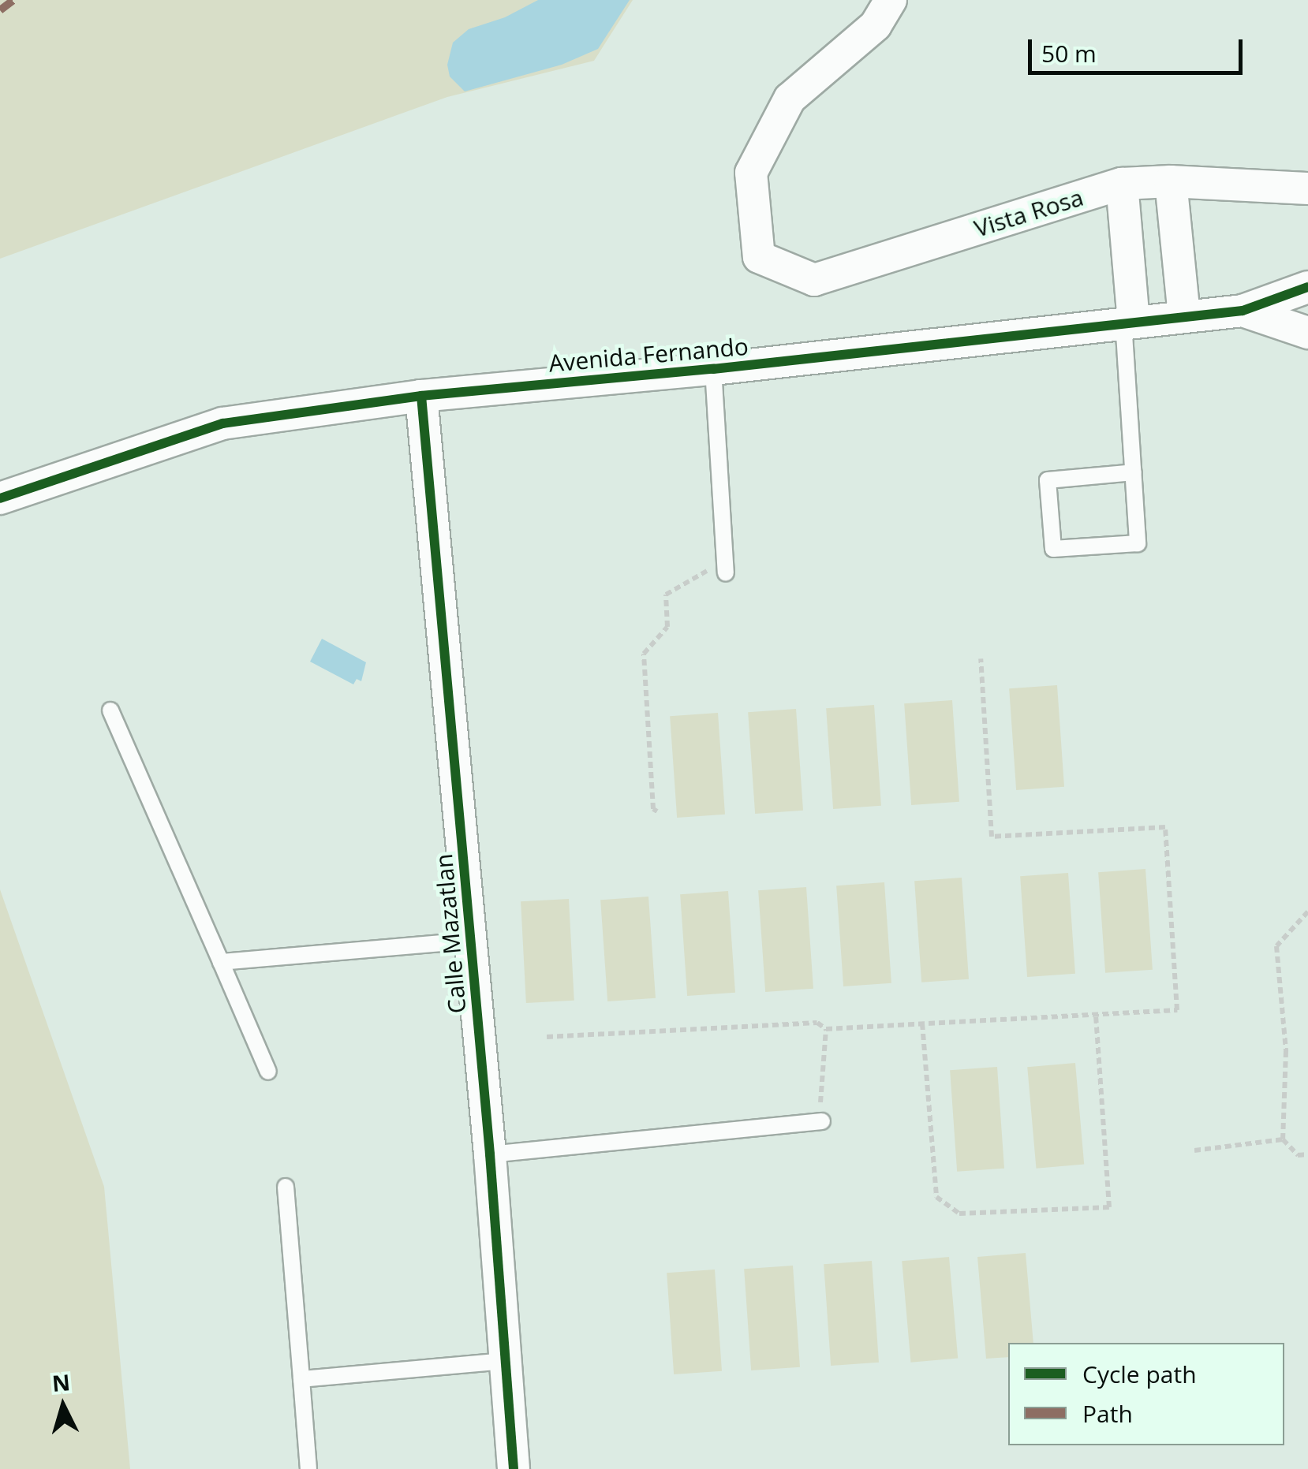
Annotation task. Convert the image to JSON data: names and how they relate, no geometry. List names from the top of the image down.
{
  "streets": {
    "street": ["Vista Rosa", "Avenida Fernando", "Calle Mazatlan"]
  },
  "crossings": [
    ["Avenida Fernando", "Calle Mazatlan"]
  ],
  "legend": ["Cycle path", "Path"],
  "scale_bar": "50 m",
  "north": "top"
}
